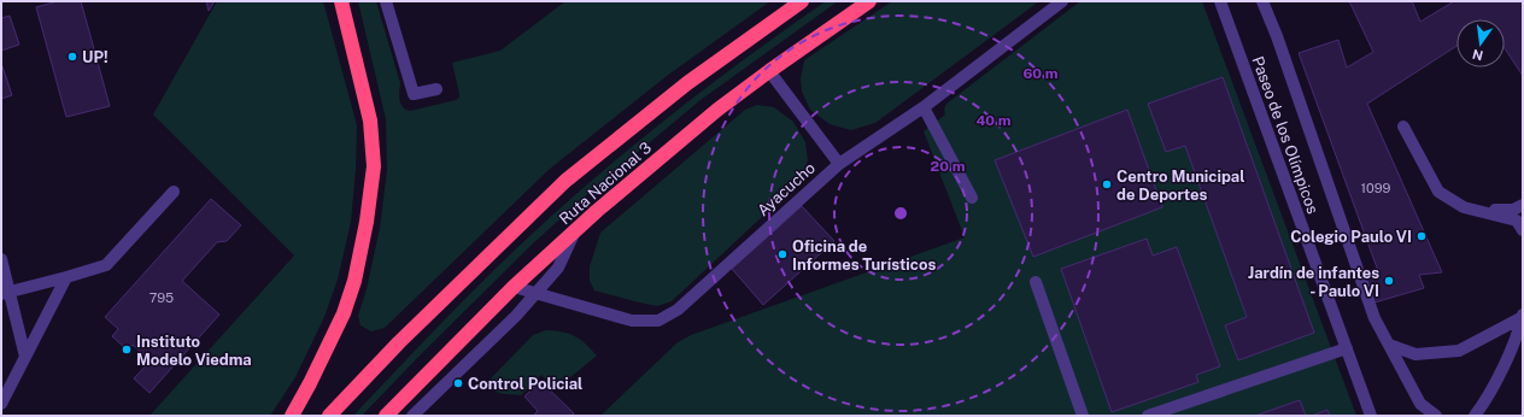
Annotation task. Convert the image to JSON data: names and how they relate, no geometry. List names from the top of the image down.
{
  "streets": {
    "highway": ["Ruta Nacional 3"],
    "street": ["Paseo de los Olímpicos", "Ayacucho"]
  },
  "crossings": [
    ["Ruta Nacional 3", "Ayacucho"]
  ],
  "places": [
    "UP!",
    "Centro Municipal de Deportes",
    "Colegio Paulo VI",
    "Oficina de Informes Turísticos",
    "Jardín de infantes - Paulo VI",
    "Instituto Modelo Viedma",
    "Control Policial"
  ],
  "house_numbers": ["1099", "795"],
  "north": "bottom",
  "rings": ["60 m", "40 m", "20 m"]
}
